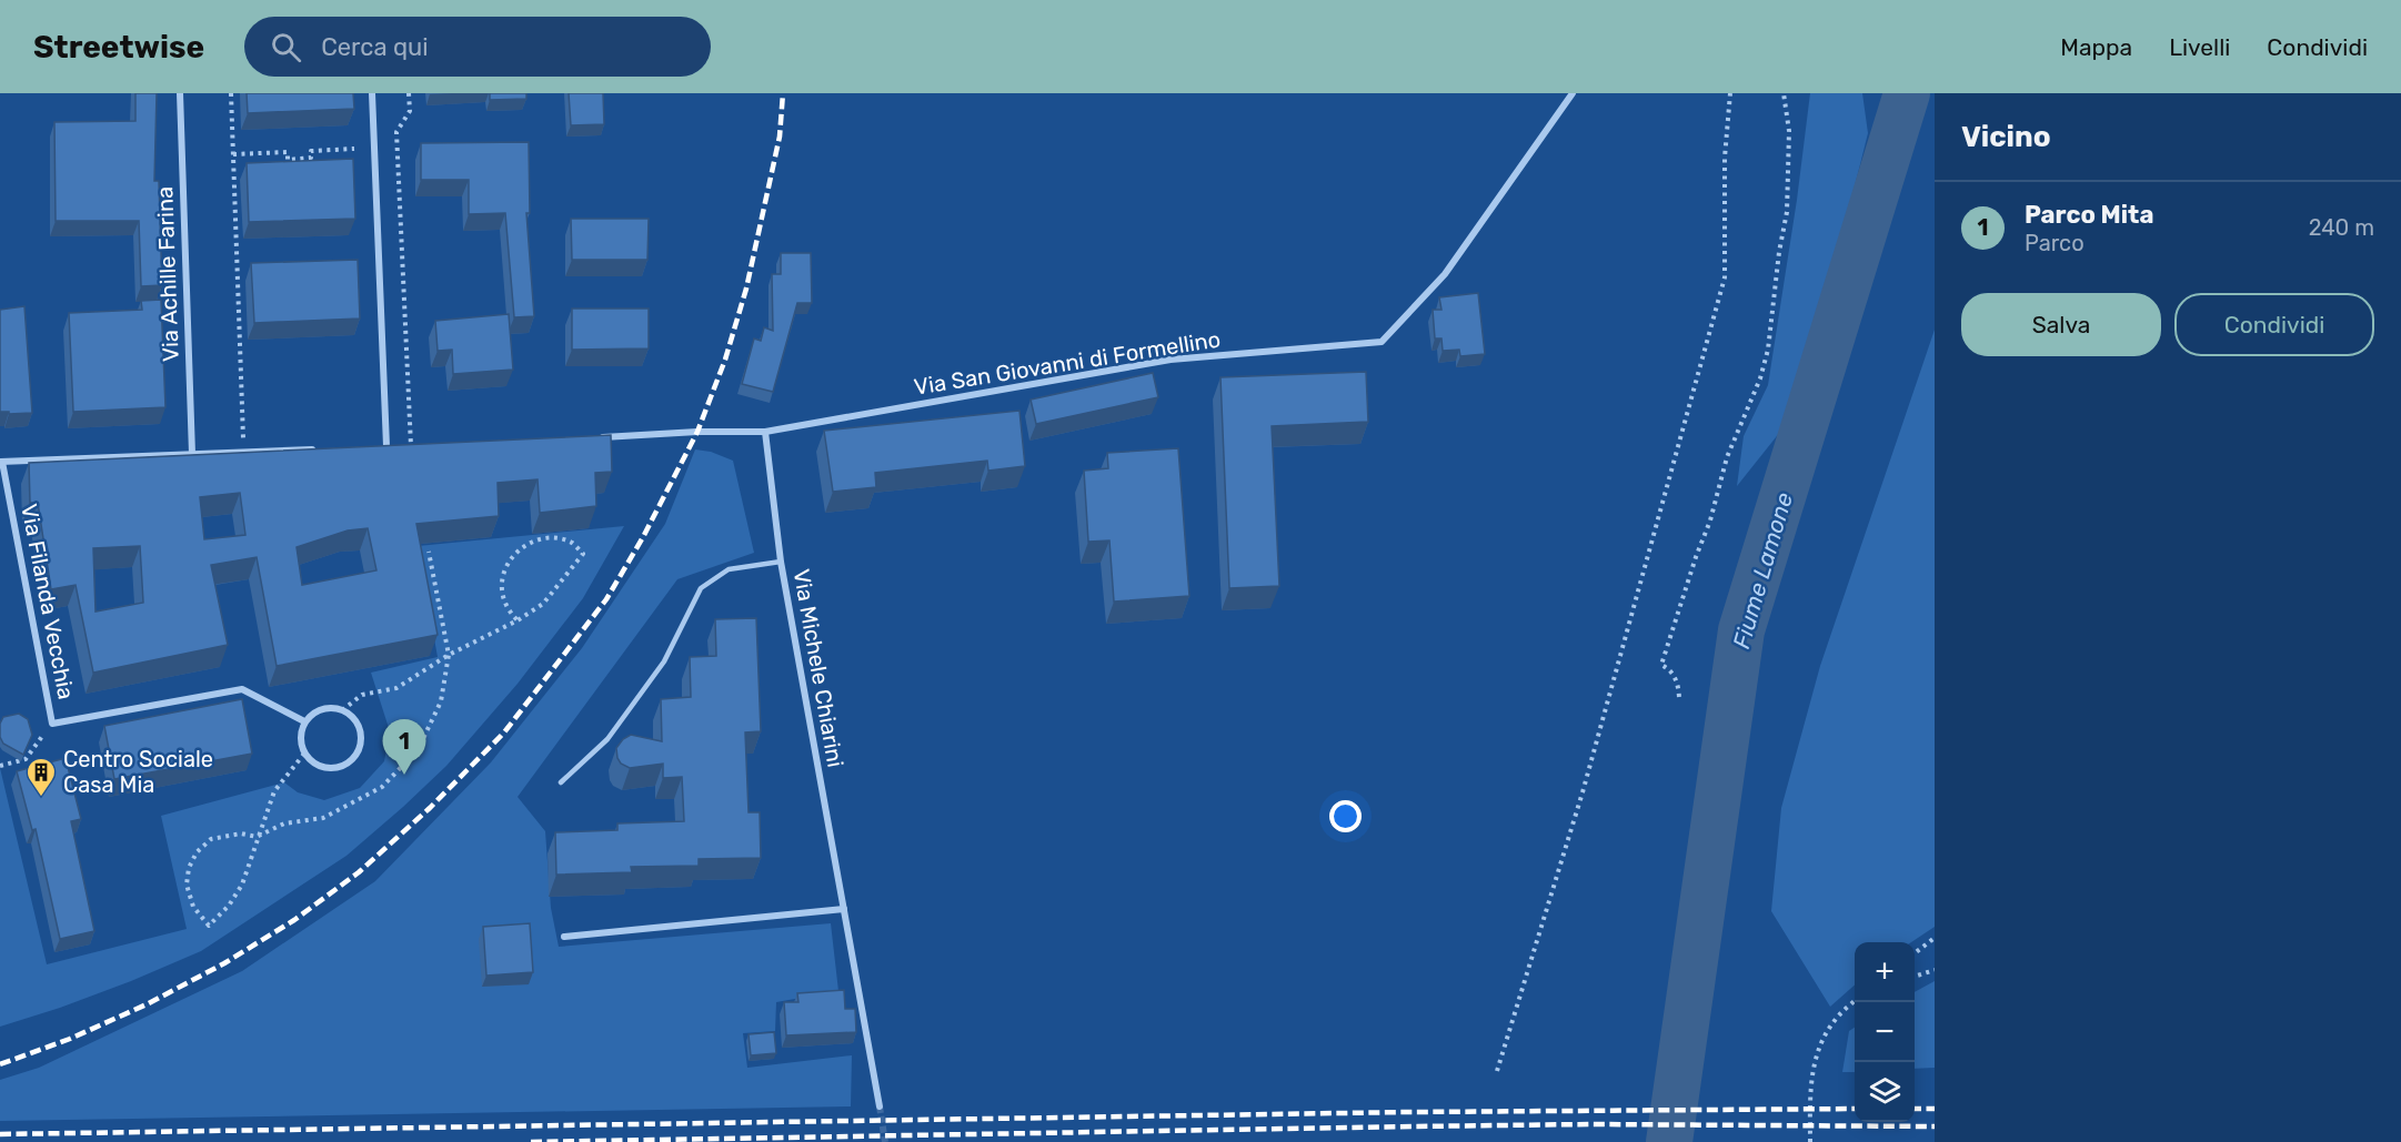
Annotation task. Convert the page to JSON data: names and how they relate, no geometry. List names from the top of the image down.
{
  "streets": {
    "street": [
      "Via Achille Farina",
      "Via San Giovanni di Formellino",
      "Via Filanda Vecchia",
      "Via Michele Chiarini"
    ]
  },
  "crossings": [
    ["Via Achille Farina", "Via Filanda Vecchia"],
    ["Via San Giovanni di Formellino", "Via Michele Chiarini"]
  ],
  "water": ["Fiume Lamone"],
  "places": {
    "building": ["Centro Sociale Casa Mia"]
  },
  "page": {
    "header": "Streetwise",
    "search": "Cerca qui",
    "nav": ["Mappa", "Livelli", "Condividi"],
    "heading": "Vicino",
    "list": [
      {
        "mark": "1",
        "name": "Parco Mita",
        "note": "Parco",
        "value": "240 m"
      }
    ],
    "buttons": ["Salva", "Condividi"],
    "pins": "1",
    "map_buttons": ["+", "−"]
  }
}
